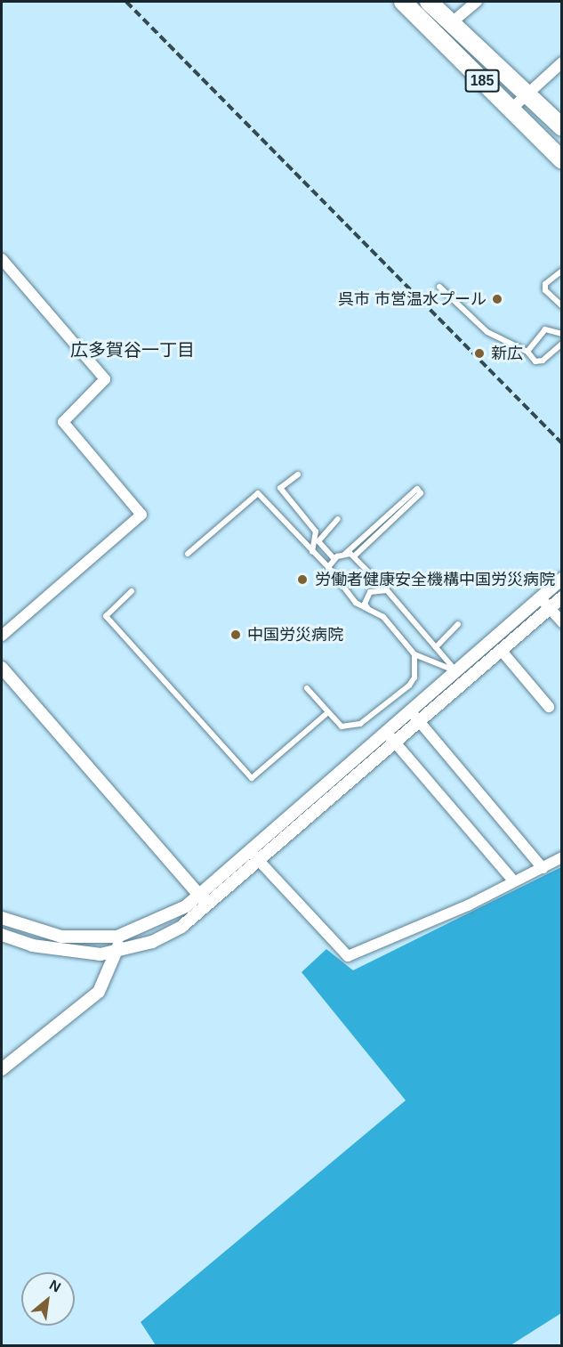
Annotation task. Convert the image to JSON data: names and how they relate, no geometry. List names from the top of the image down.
{
  "streets": {
    "highway": ["185"]
  },
  "districts": ["広多賀谷一丁目"],
  "places": [
    "呉市 市営温水プール",
    "新広",
    "労働者健康安全機構中国労災病院",
    "中国労災病院"
  ],
  "north": "top right"
}
